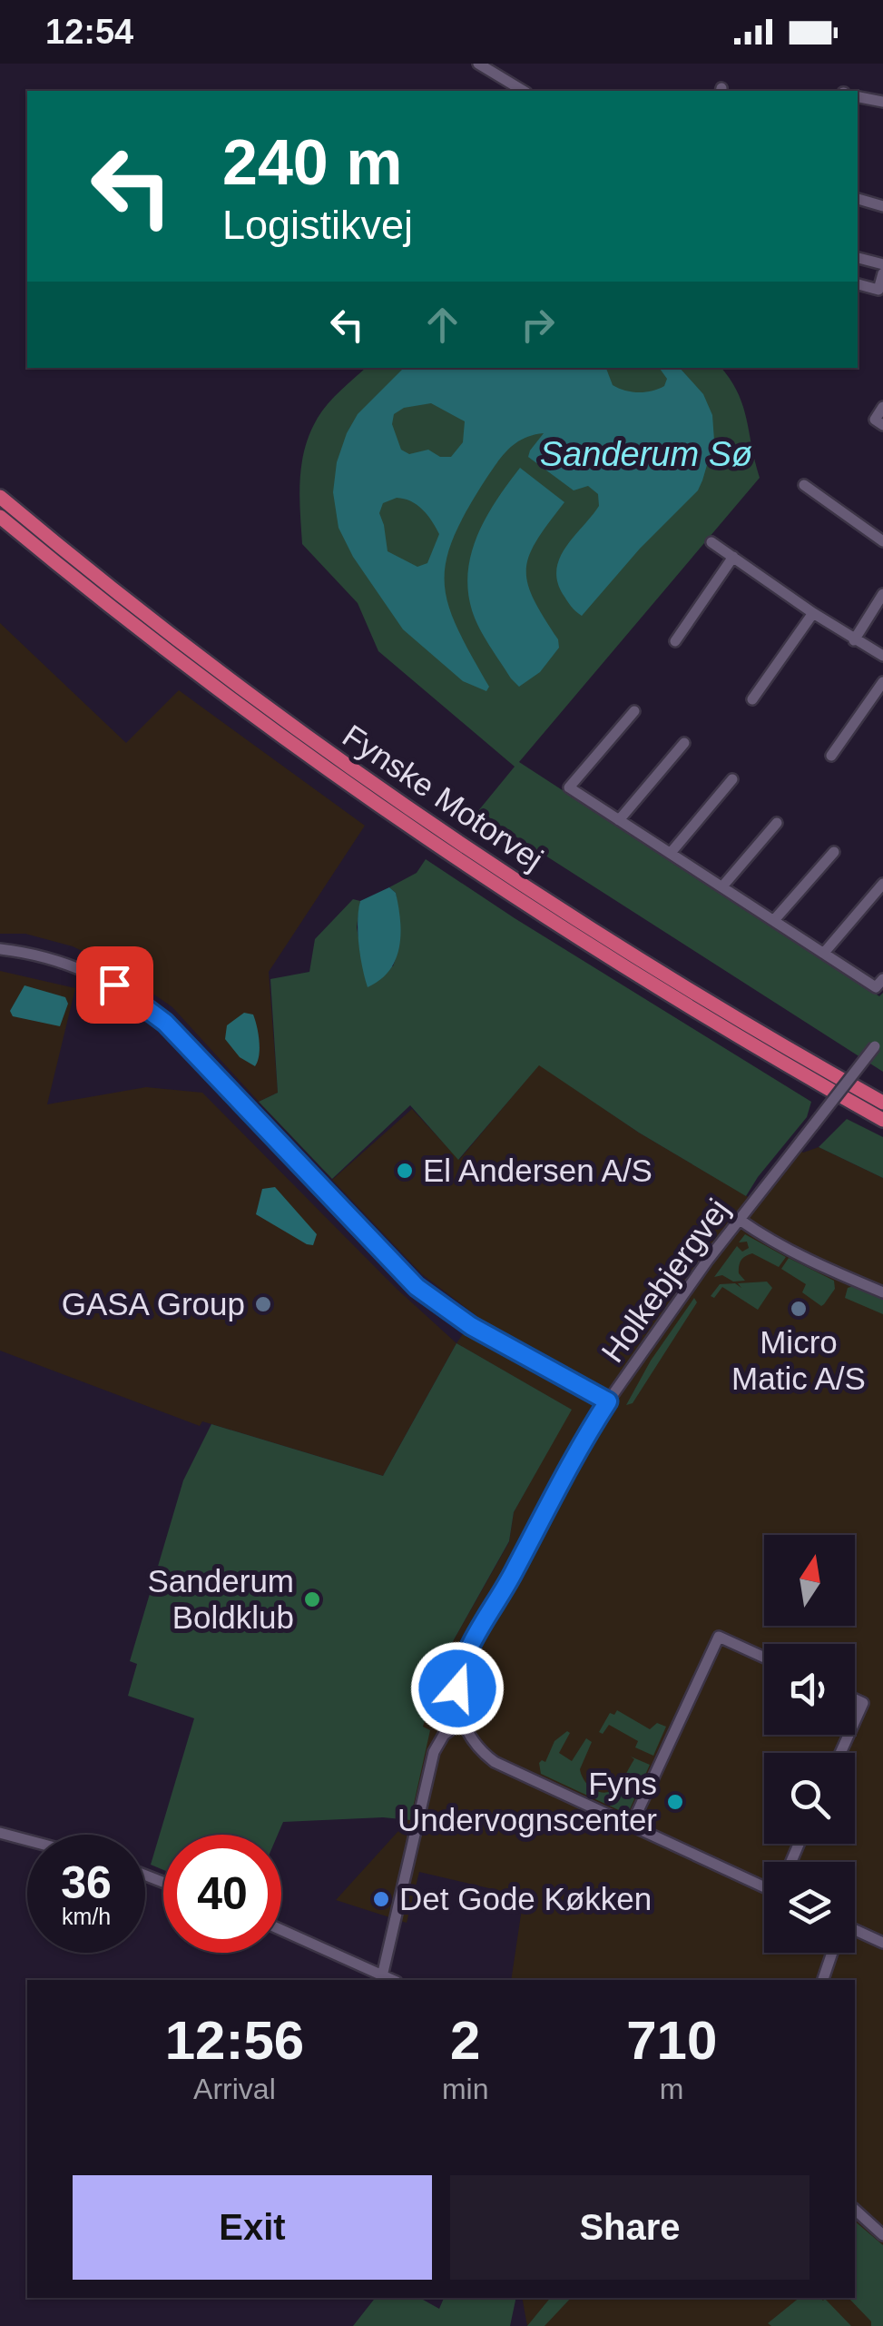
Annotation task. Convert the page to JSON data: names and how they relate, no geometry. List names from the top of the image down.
{
  "streets": {
    "highway": ["Fynske Motorvej"],
    "street": ["Holkebjergvej"]
  },
  "water": ["Sanderum Sø"],
  "places": [
    "El Andersen A/S",
    "GASA Group",
    "Micro Matic A/S",
    "Sanderum Boldklub",
    "Fyns Undervognscenter",
    "Det Gode Køkken"
  ],
  "north": "top",
  "page": {
    "status": "12:54",
    "turn": ["240 m", "Logistikvej"],
    "speed": "36 km/h",
    "limit": "40",
    "eta": [
      "12:56",
      "Arrival",
      "2",
      "min",
      "710",
      "m"
    ],
    "buttons": ["Exit", "Share"]
  }
}
